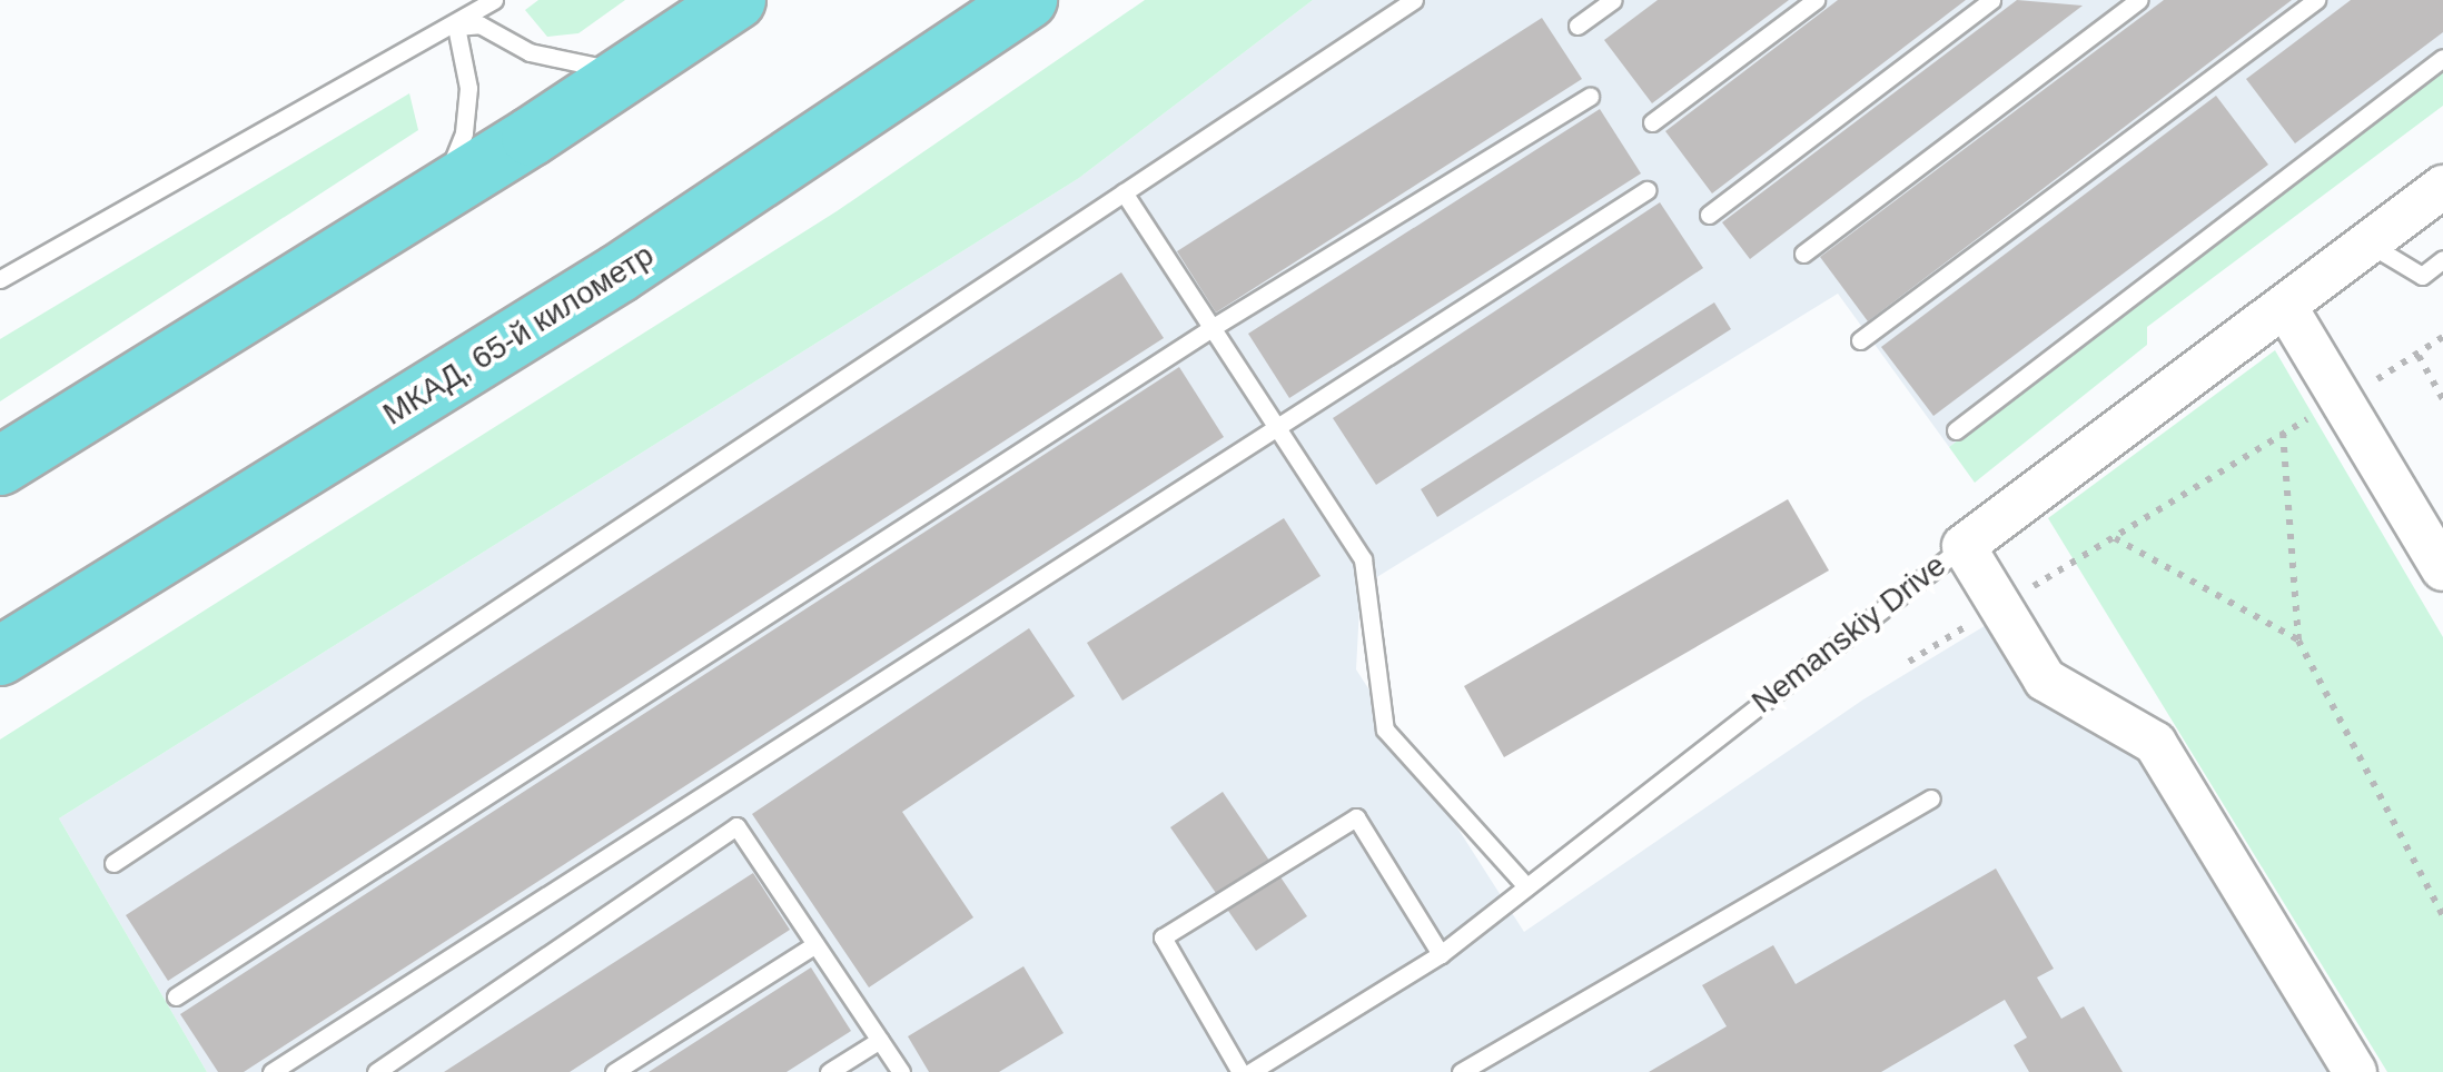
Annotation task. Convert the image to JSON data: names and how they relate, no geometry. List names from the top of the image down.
{
  "streets": {
    "highway": ["МКАД, 65-й километр"],
    "street": ["Nemanskiy Drive"]
  }
}
